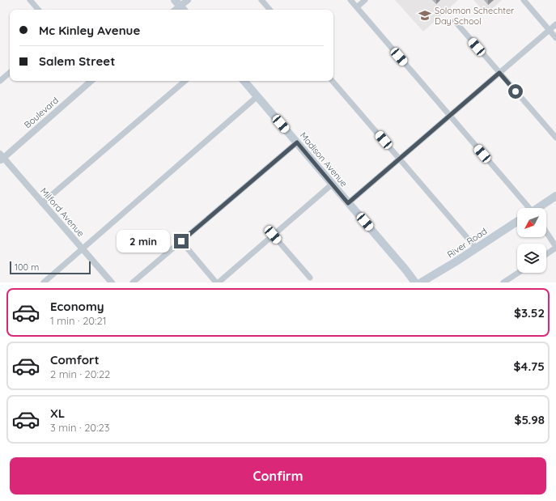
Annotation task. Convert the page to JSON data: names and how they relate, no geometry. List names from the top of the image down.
{
  "streets": {
    "main road": ["Madison Avenue", "River Road"],
    "street": ["Boulevard", "Milford Avenue"]
  },
  "crossings": [
    ["Boulevard", "Milford Avenue"]
  ],
  "places": {
    "school or university": ["Solomon Schechter Day School"]
  },
  "scale_bar": "100 m",
  "north": "bottom left",
  "page": {
    "banner": ["Mc Kinley Avenue", "Salem Street"],
    "bubble": "2 min",
    "scale": "100 m",
    "list": [
      {
        "name": "Economy",
        "note": "1 min · 20:21",
        "value": "$3.52"
      },
      {
        "name": "Comfort",
        "note": "2 min · 20:22",
        "value": "$4.75"
      },
      {
        "name": "XL",
        "note": "3 min · 20:23",
        "value": "$5.98"
      }
    ],
    "buttons": "Confirm"
  }
}
